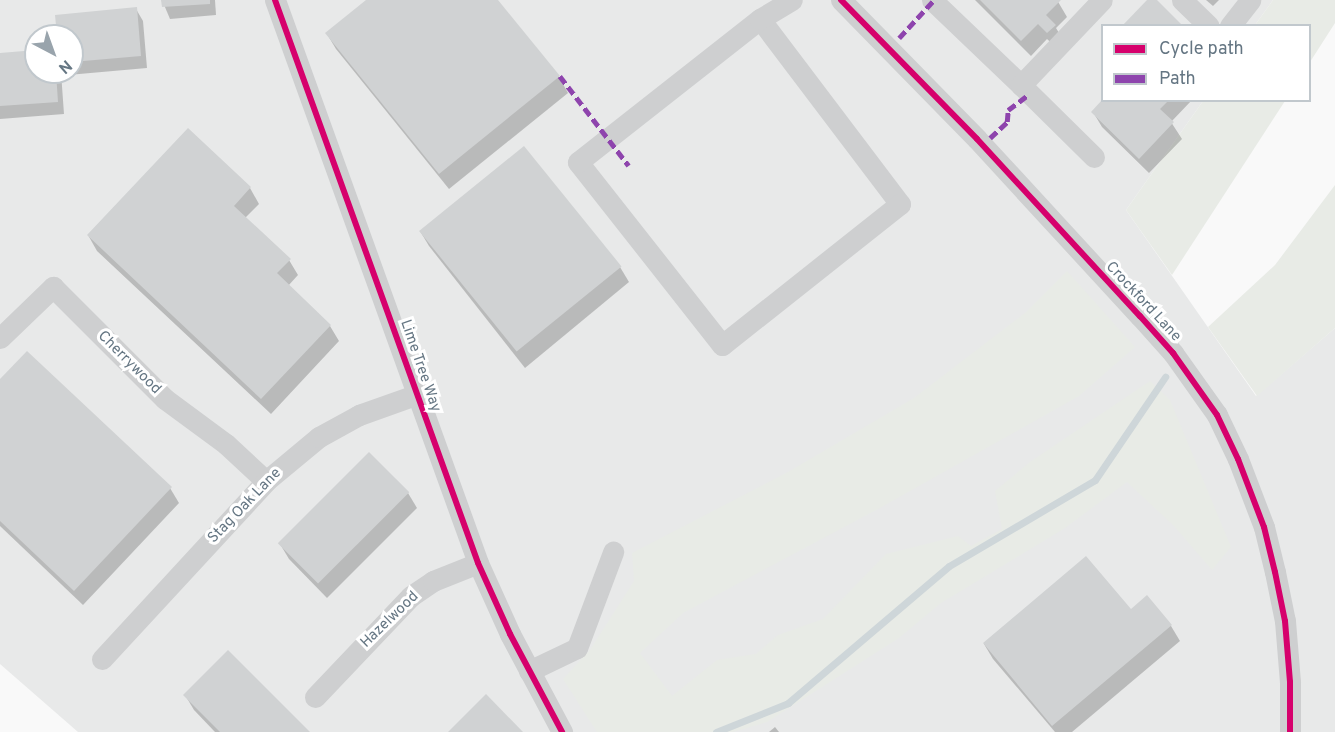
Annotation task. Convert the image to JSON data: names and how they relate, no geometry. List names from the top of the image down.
{
  "streets": {
    "street": [
      "Crockford Lane",
      "Cherrywood",
      "Lime Tree Way",
      "Stag Oak Lane",
      "Hazelwood"
    ]
  },
  "crossings": [
    ["Cherrywood", "Stag Oak Lane"],
    ["Lime Tree Way", "Stag Oak Lane"],
    ["Lime Tree Way", "Hazelwood"]
  ],
  "legend": ["Cycle path", "Path"],
  "north": "bottom right"
}
